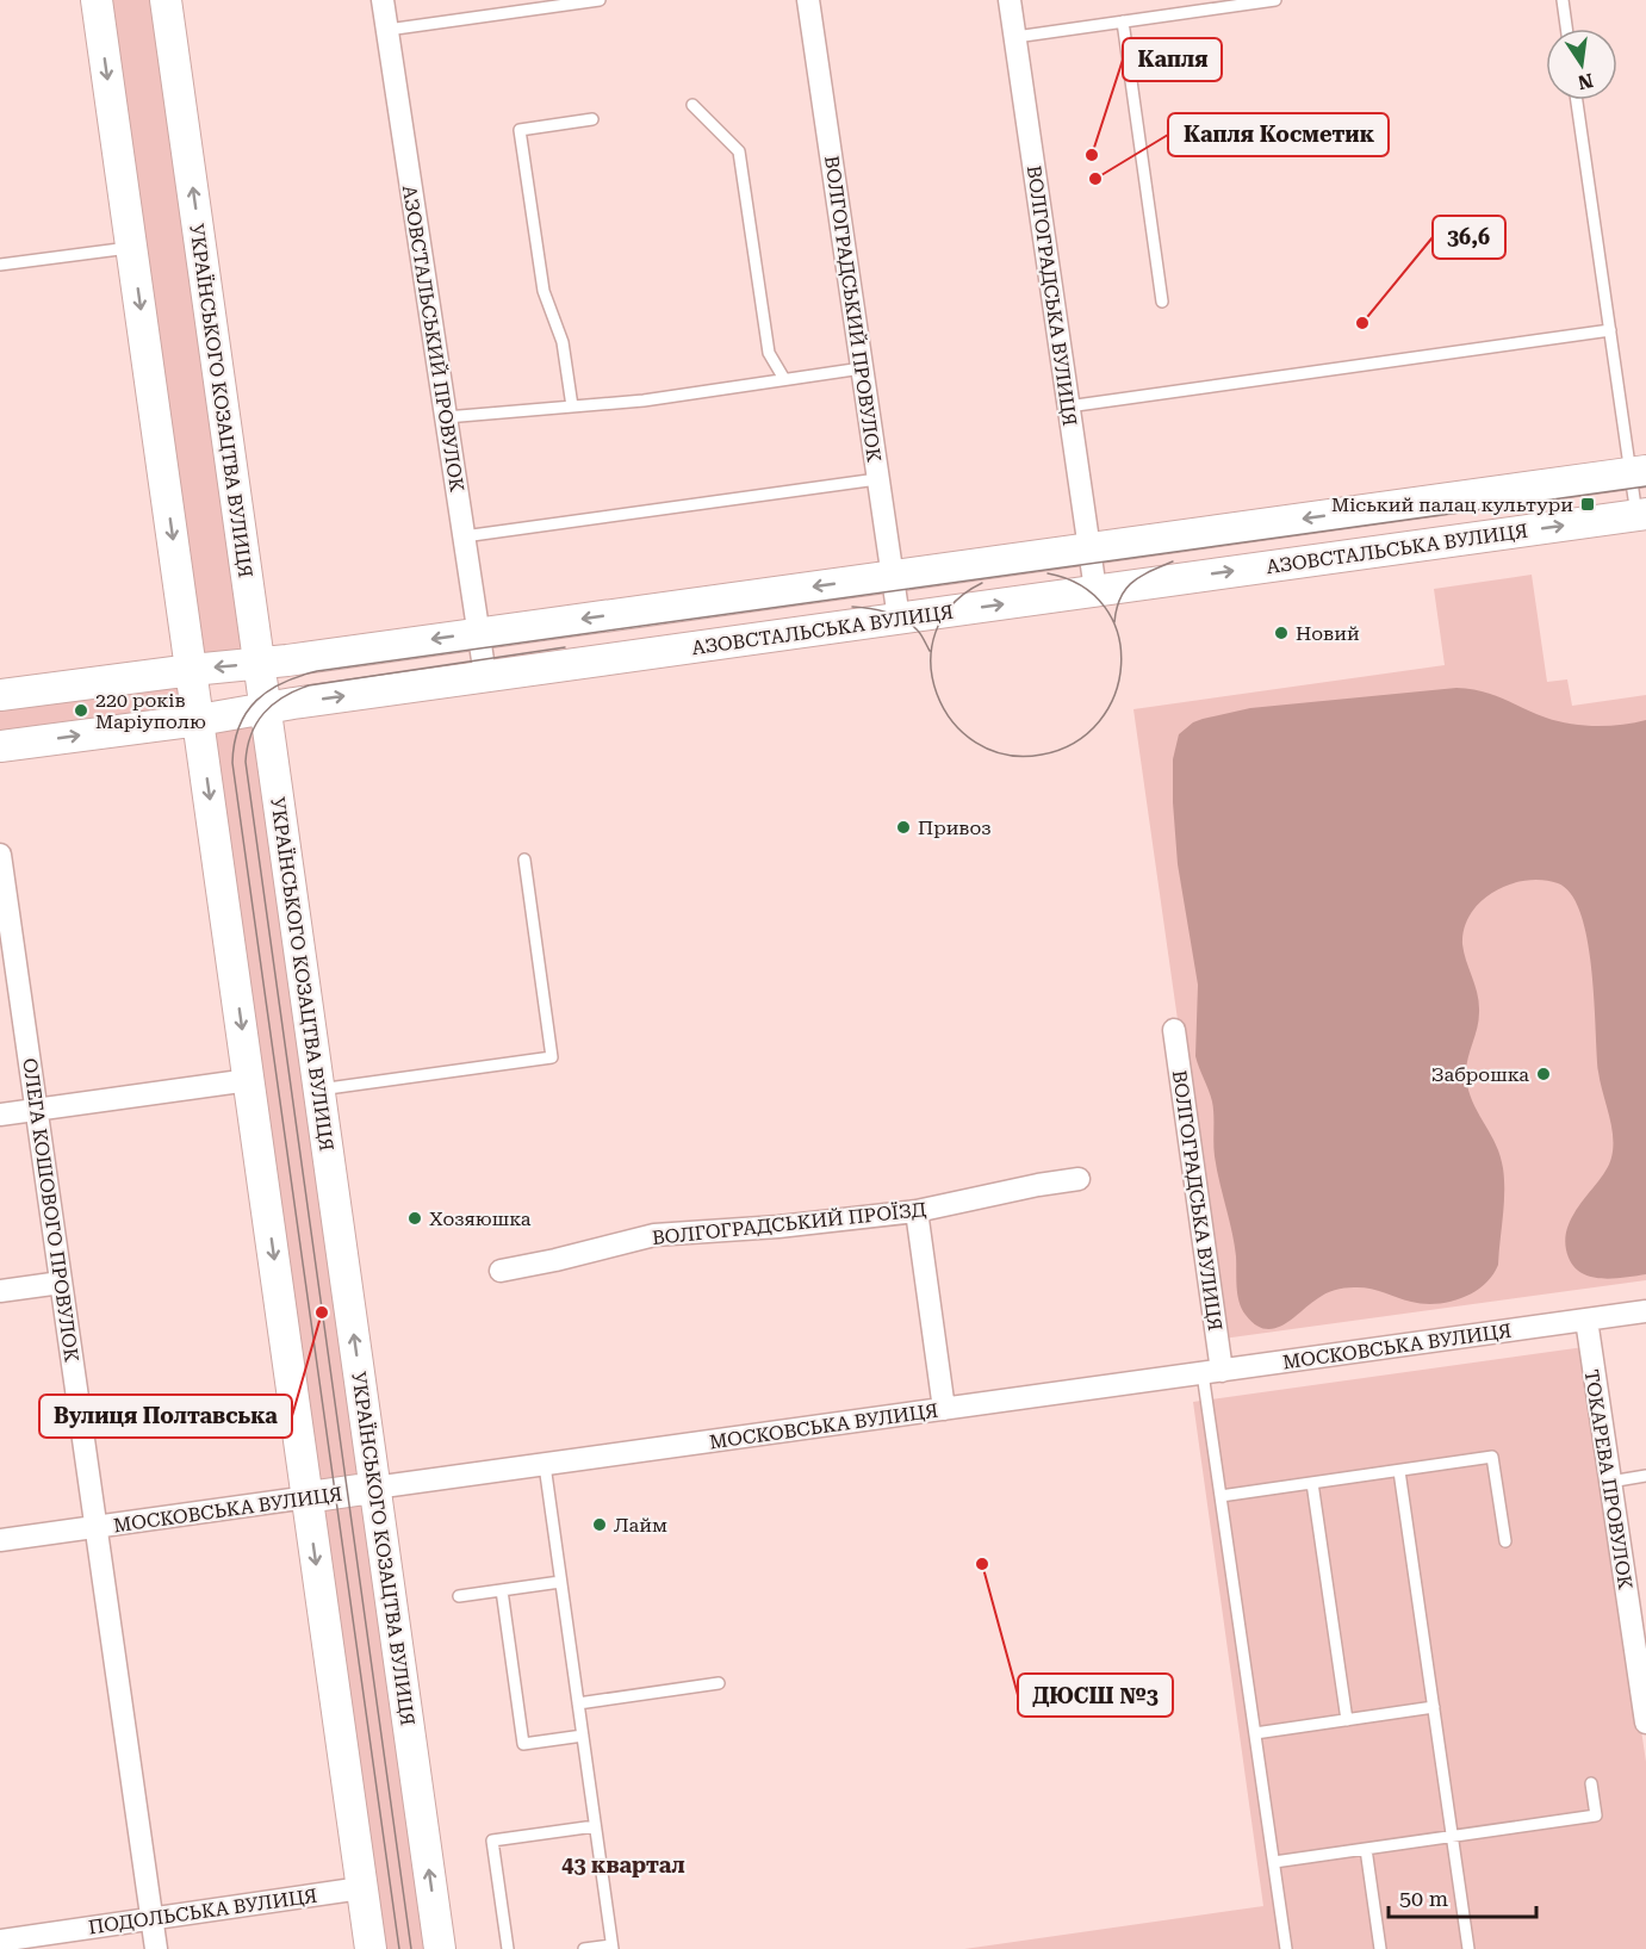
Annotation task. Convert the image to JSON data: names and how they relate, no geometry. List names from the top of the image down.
{
  "streets": {
    "street": [
      "ВОЛГОГРАДСЬКА ВУЛИЦЯ",
      "ВОЛГОГРАДСЬКИЙ ПРОВУЛОК",
      "АЗОВСТАЛЬСЬКИЙ ПРОВУЛОК",
      "УКРАЇНСЬКОГО КОЗАЦТВА ВУЛИЦЯ",
      "АЗОВСТАЛЬСЬКА ВУЛИЦЯ",
      "ОЛЕГА КОШОВОГО ПРОВУЛОК",
      "ВОЛГОГРАДСЬКИЙ ПРОЇЗД",
      "МОСКОВСЬКА ВУЛИЦЯ",
      "ТОКАРЕВА ПРОВУЛОК",
      "ПОДОЛЬСЬКА ВУЛИЦЯ"
    ]
  },
  "crossings": [
    ["ВОЛГОГРАДСЬКА ВУЛИЦЯ", "АЗОВСТАЛЬСЬКА ВУЛИЦЯ"],
    ["ВОЛГОГРАДСЬКА ВУЛИЦЯ", "МОСКОВСЬКА ВУЛИЦЯ"],
    ["ВОЛГОГРАДСЬКИЙ ПРОВУЛОК", "АЗОВСТАЛЬСЬКА ВУЛИЦЯ"],
    ["АЗОВСТАЛЬСЬКИЙ ПРОВУЛОК", "АЗОВСТАЛЬСЬКА ВУЛИЦЯ"],
    ["УКРАЇНСЬКОГО КОЗАЦТВА ВУЛИЦЯ", "АЗОВСТАЛЬСЬКА ВУЛИЦЯ"],
    ["УКРАЇНСЬКОГО КОЗАЦТВА ВУЛИЦЯ", "МОСКОВСЬКА ВУЛИЦЯ"],
    ["ОЛЕГА КОШОВОГО ПРОВУЛОК", "МОСКОВСЬКА ВУЛИЦЯ"],
    ["ОЛЕГА КОШОВОГО ПРОВУЛОК", "ПОДОЛЬСЬКА ВУЛИЦЯ"],
    ["МОСКОВСЬКА ВУЛИЦЯ", "ТОКАРЕВА ПРОВУЛОК"]
  ],
  "districts": ["43 квартал"],
  "places": {
    "other": [
      "Капля",
      "Капля Косметик",
      "36,6",
      "Новий",
      "220 років Маріуполю",
      "Привоз",
      "Заброшка",
      "Хозяюшка",
      "Вулиця Полтавська",
      "Лайм",
      "ДЮСШ №3"
    ],
    "transit": ["Міський палац культури"]
  },
  "scale_bar": "50 m",
  "north": "bottom"
}
